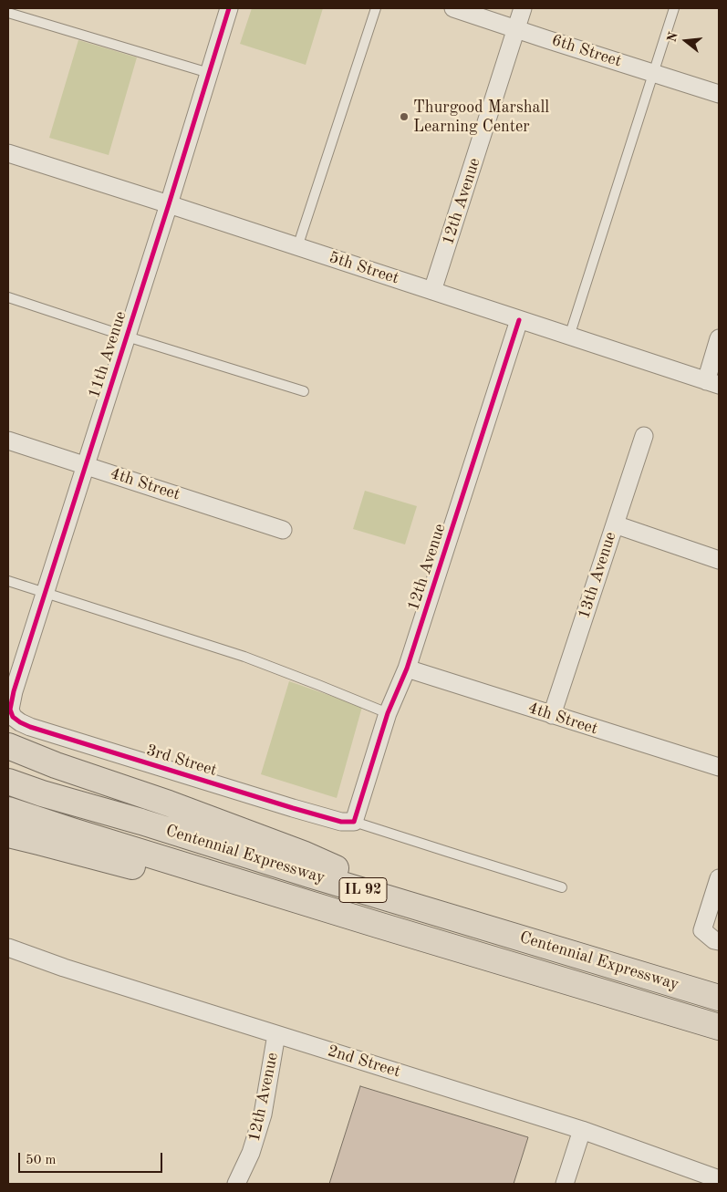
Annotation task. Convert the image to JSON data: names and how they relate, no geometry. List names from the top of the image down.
{
  "streets": {
    "highway": ["Centennial Expressway", "IL 92"],
    "street": [
      "6th Street",
      "12th Avenue",
      "5th Street",
      "11th Avenue",
      "4th Street",
      "13th Avenue",
      "3rd Street",
      "2nd Street"
    ]
  },
  "crossings": [
    ["6th Street", "12th Avenue"],
    ["12th Avenue", "5th Street"],
    ["12th Avenue", "4th Street"],
    ["12th Avenue", "3rd Street"],
    ["12th Avenue", "2nd Street"],
    ["5th Street", "11th Avenue"],
    ["11th Avenue", "4th Street"],
    ["11th Avenue", "3rd Street"],
    ["4th Street", "13th Avenue"]
  ],
  "places": ["Thurgood Marshall Learning Center"],
  "scale_bar": "50 m",
  "north": "left"
}
